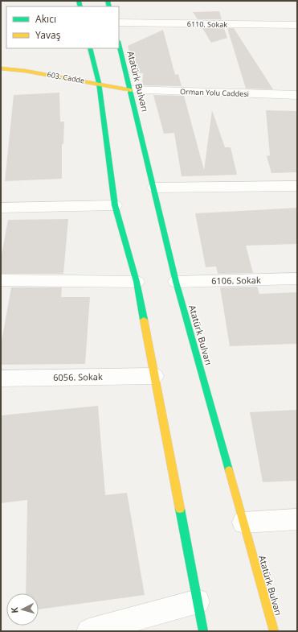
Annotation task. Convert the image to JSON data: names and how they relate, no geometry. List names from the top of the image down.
{
  "streets": {
    "main road": ["603. Cadde", "Atatürk Bulvarı"],
    "street": [
      "6110. Sokak",
      "Orman Yolu Caddesi",
      "6106. Sokak",
      "6056. Sokak"
    ]
  },
  "crossings": [
    ["603. Cadde", "Atatürk Bulvarı"],
    ["603. Cadde", "Orman Yolu Caddesi"],
    ["Atatürk Bulvarı", "Orman Yolu Caddesi"],
    ["Atatürk Bulvarı", "6106. Sokak"]
  ],
  "legend": ["Akıcı", "Yavaş"],
  "north": "left"
}
